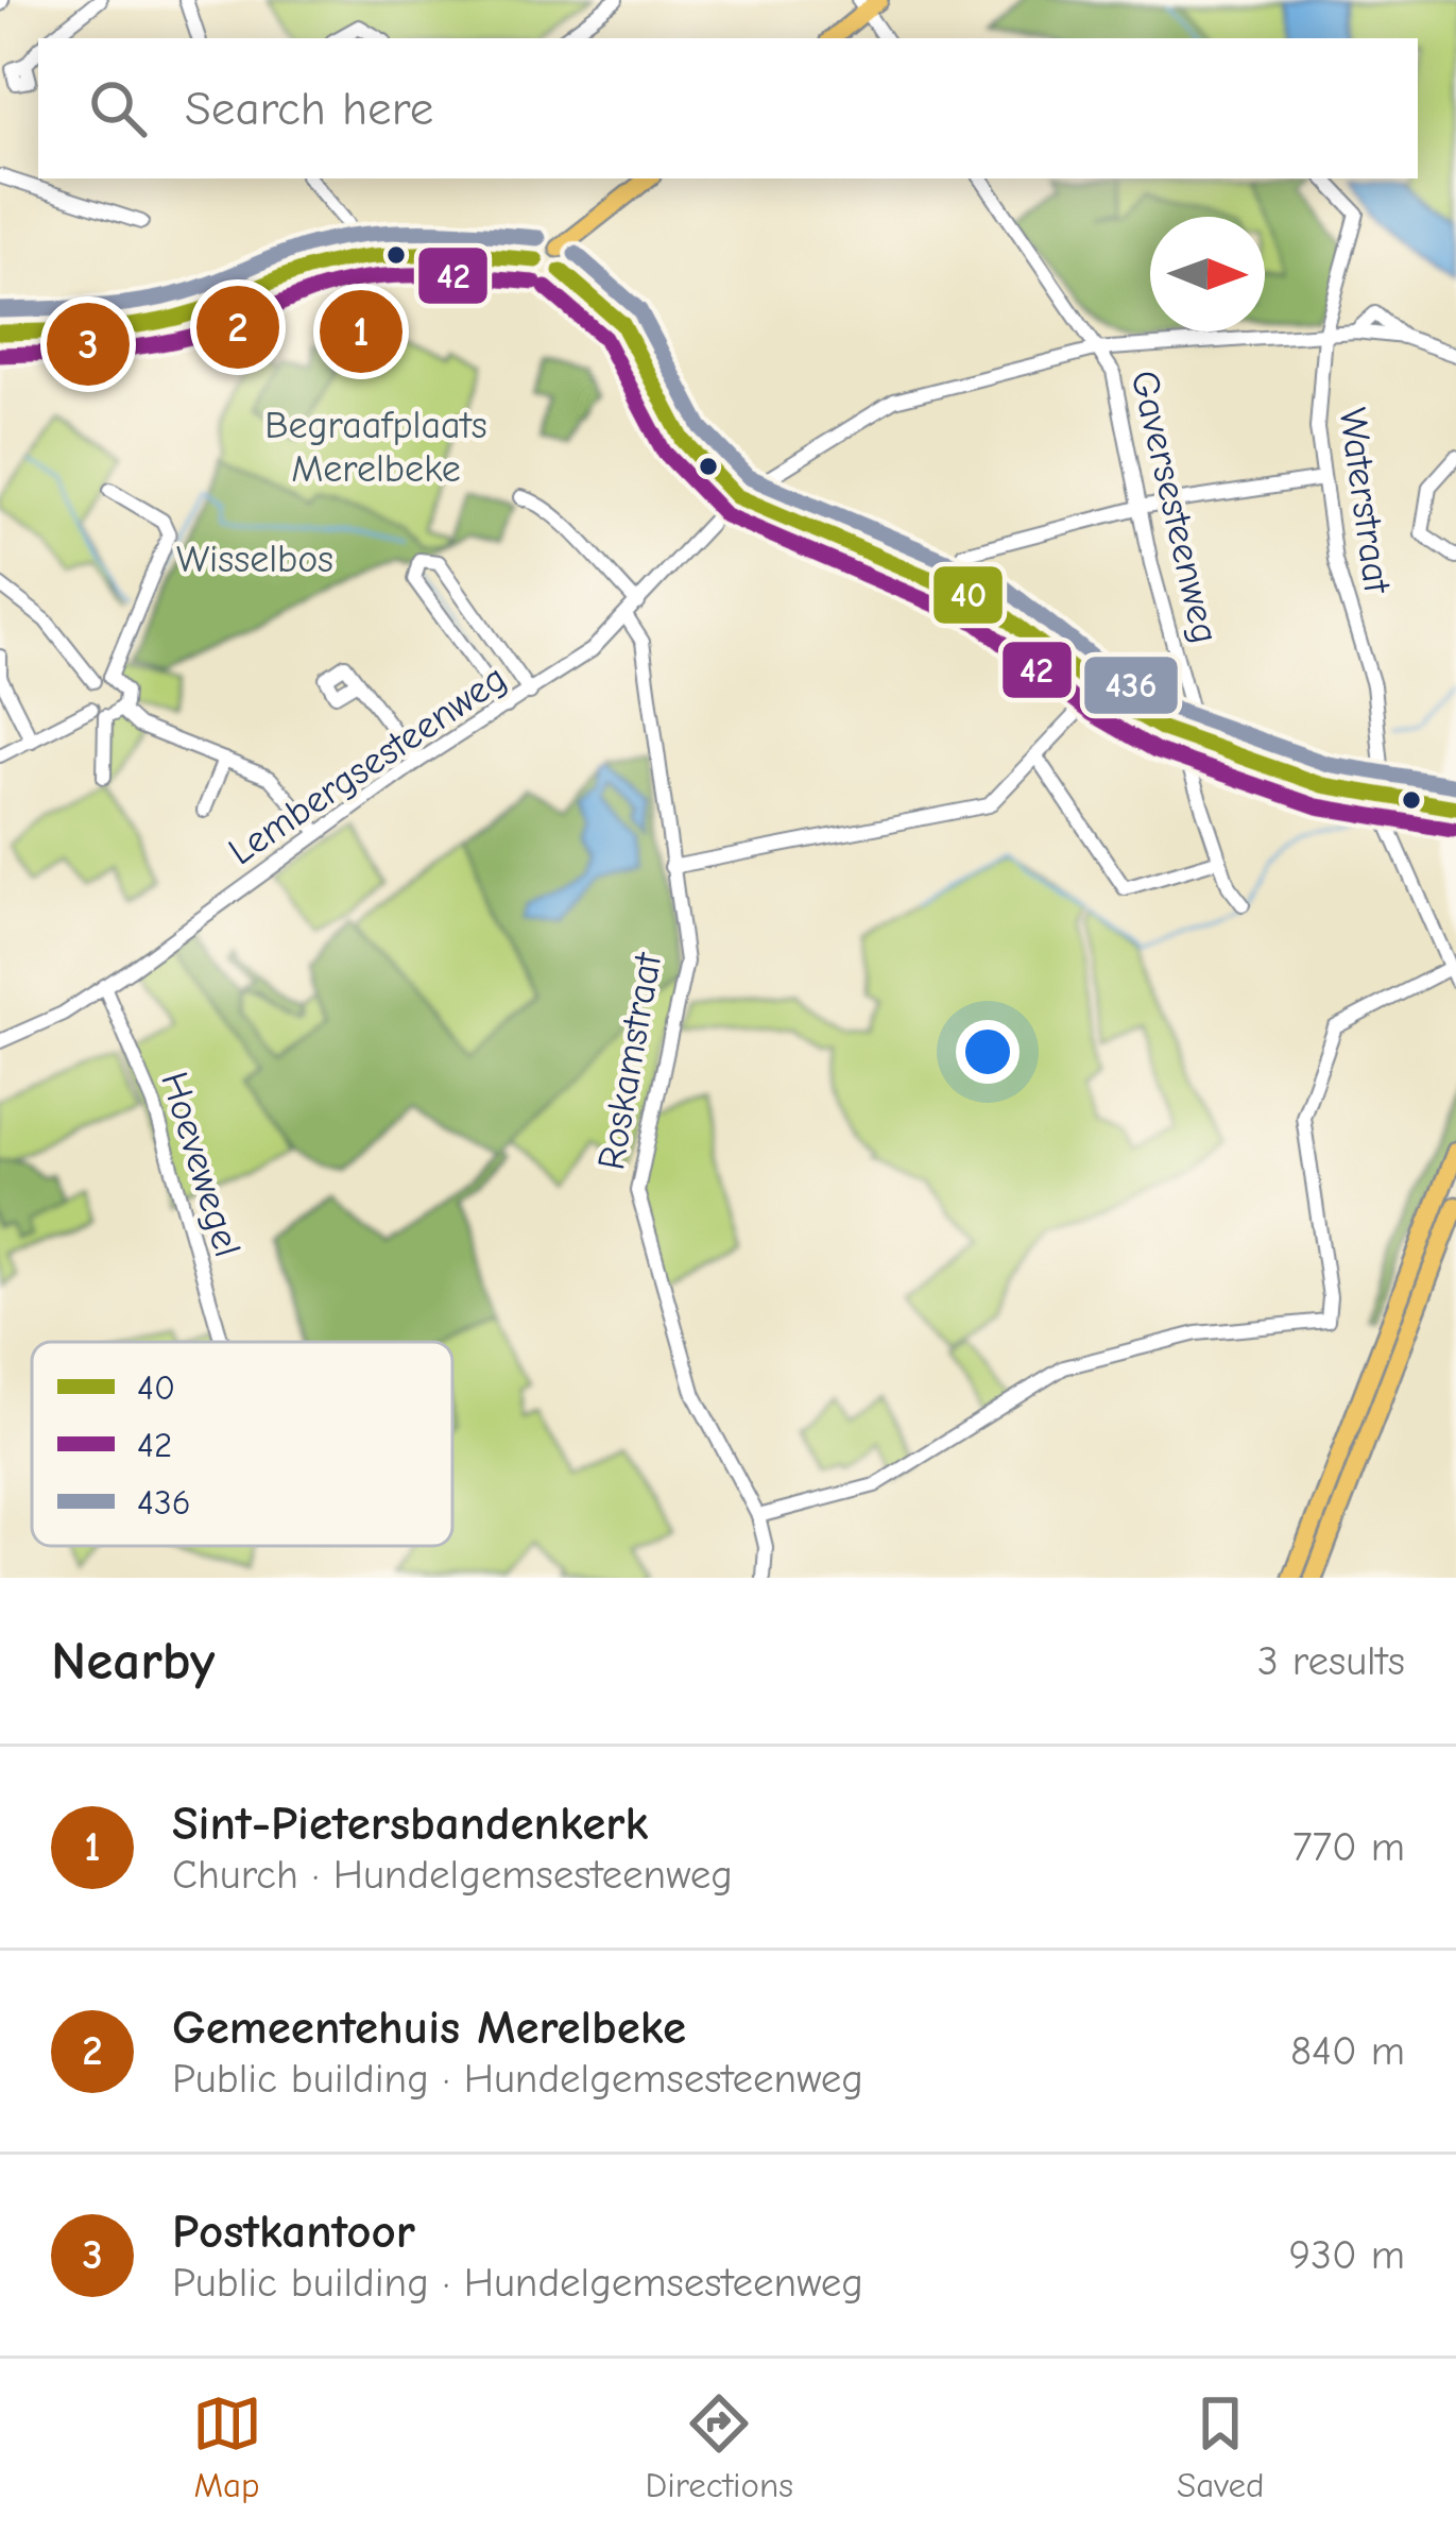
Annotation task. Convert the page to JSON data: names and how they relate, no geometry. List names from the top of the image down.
{
  "streets": {
    "street": [
      "Waterstraat",
      "Gaversesteenweg",
      "Lembergsesteenweg",
      "Roskamstraat",
      "Hoevewegel"
    ]
  },
  "crossings": [
    ["Lembergsesteenweg", "Roskamstraat"],
    ["Lembergsesteenweg", "Hoevewegel"]
  ],
  "parks": ["Begraafplaats Merelbeke", "Wisselbos"],
  "lines": ["transit line 436", "transit line 40", "transit line 42"],
  "legend": ["40", "42", "436"],
  "north": "right",
  "page": {
    "search": "Search here",
    "pins": ["2", "1", "3"],
    "heading": ["Nearby", "3 results"],
    "list": [
      {
        "mark": "1",
        "name": "Sint-Pietersbandenkerk",
        "note": "Church · Hundelgemsesteenweg",
        "value": "770 m"
      },
      {
        "mark": "2",
        "name": "Gemeentehuis Merelbeke",
        "note": "Public building · Hundelgemsesteenweg",
        "value": "840 m"
      },
      {
        "mark": "3",
        "name": "Postkantoor",
        "note": "Public building · Hundelgemsesteenweg",
        "value": "930 m"
      }
    ],
    "nav": ["Map", "Directions", "Saved"]
  }
}
